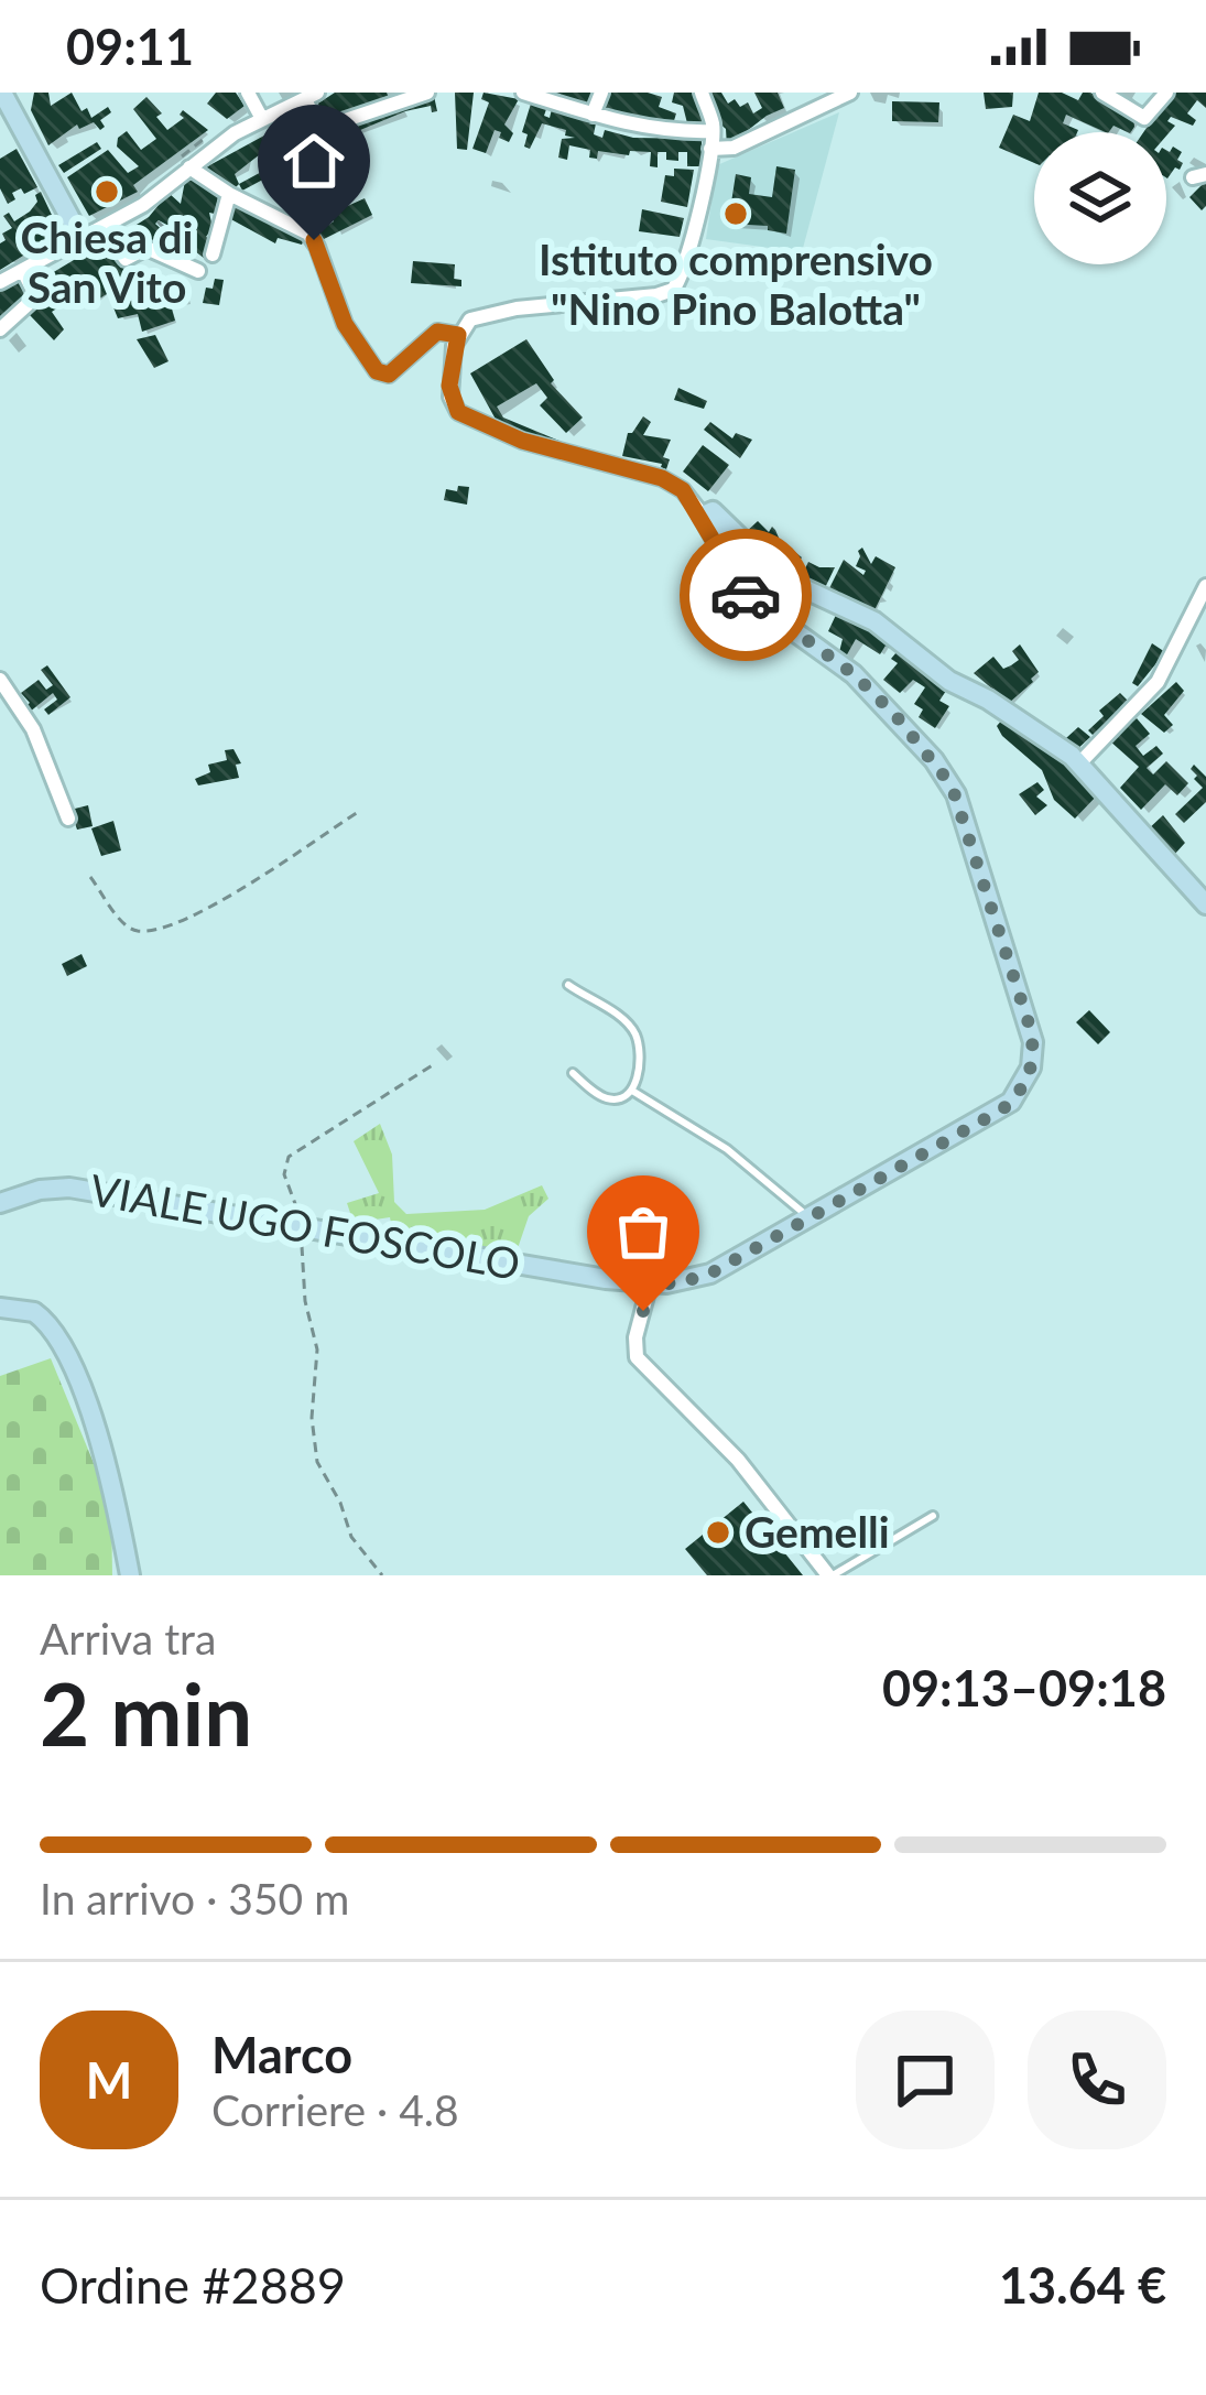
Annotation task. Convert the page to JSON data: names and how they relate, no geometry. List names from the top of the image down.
{
  "streets": {
    "street": ["VIALE UGO FOSCOLO"]
  },
  "places": ["Chiesa di San Vito", "Istituto comprensivo \"Nino Pino Balotta\"", "Gemelli"],
  "page": {
    "status": "09:11",
    "heading": ["2 min", "Arriva tra", "09:13–09:18"],
    "panel": [
      "Marco",
      "Corriere · 4.8",
      "Ordine #2889",
      "13.64 €"
    ],
    "bar": "In arrivo · 350 m",
    "round": "M"
  }
}
